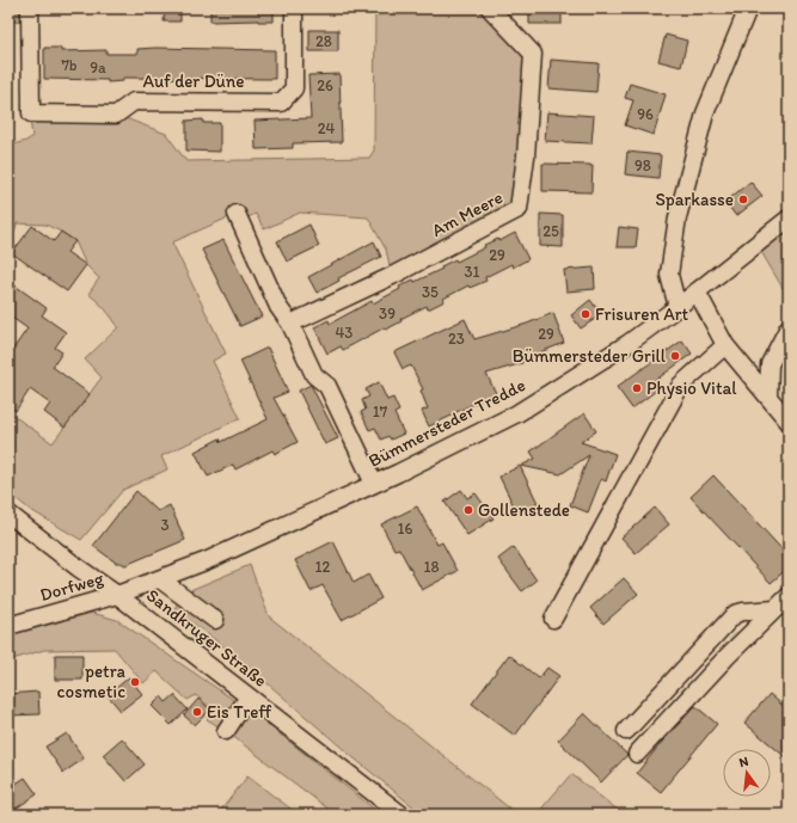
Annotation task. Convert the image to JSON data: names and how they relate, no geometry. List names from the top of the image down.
{
  "streets": {
    "street": [
      "Auf der Düne",
      "Am Meere",
      "Bümmersteder Tredde",
      "Dorfweg",
      "Sandkruger Straße"
    ]
  },
  "crossings": [
    ["Bümmersteder Tredde", "Dorfweg"],
    ["Bümmersteder Tredde", "Sandkruger Straße"],
    ["Dorfweg", "Sandkruger Straße"]
  ],
  "places": [
    "Sparkasse",
    "Frisuren Art",
    "Bümmersteder Grill",
    "Physio Vital",
    "Gollenstede",
    "petra cosmetic",
    "Eis Treff"
  ],
  "house_numbers": [
    "28",
    "7b",
    "9a",
    "26",
    "96",
    "24",
    "98",
    "25",
    "29",
    "31",
    "35",
    "39",
    "43",
    "29",
    "23",
    "17",
    "3",
    "16",
    "12",
    "18"
  ],
  "north": "top"
}
